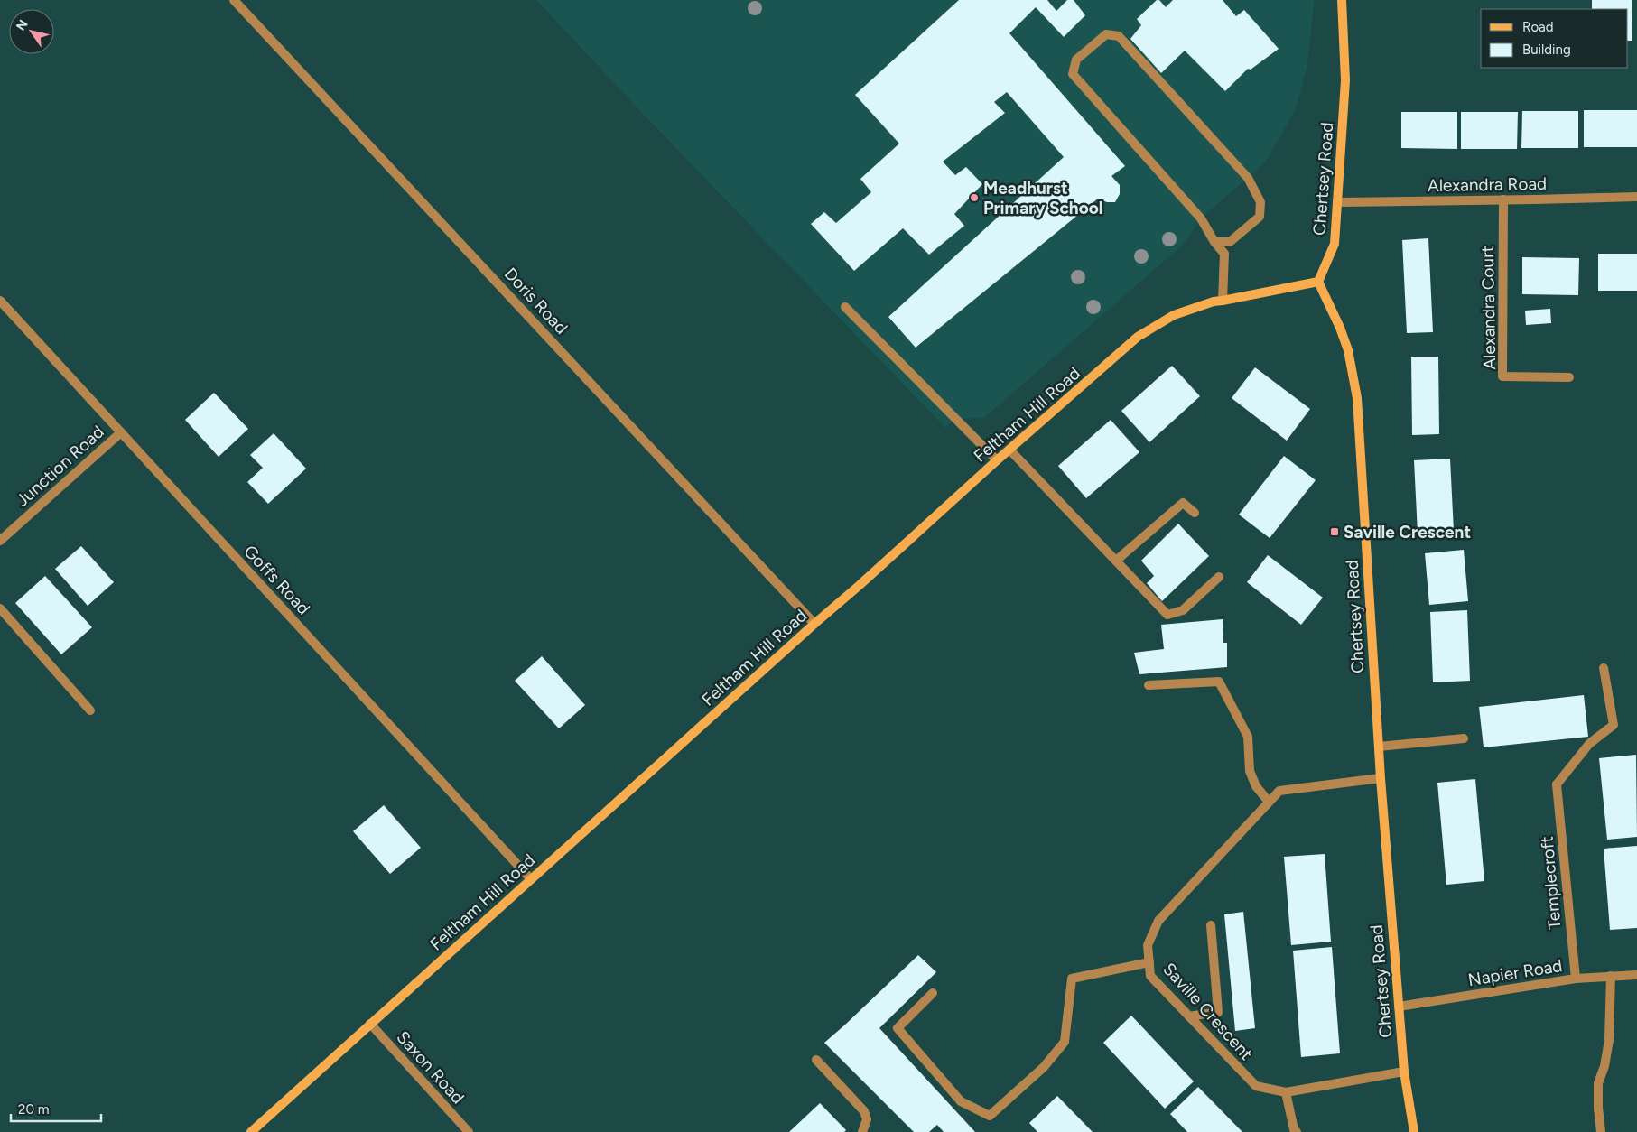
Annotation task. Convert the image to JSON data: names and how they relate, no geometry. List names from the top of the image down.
{
  "streets": {
    "street": [
      "Chertsey Road",
      "Alexandra Road",
      "Doris Road",
      "Alexandra Court",
      "Feltham Hill Road",
      "Junction Road",
      "Goffs Road",
      "Templecroft",
      "Napier Road",
      "Saville Crescent",
      "Saxon Road"
    ]
  },
  "crossings": [
    ["Chertsey Road", "Alexandra Road"],
    ["Chertsey Road", "Feltham Hill Road"],
    ["Chertsey Road", "Napier Road"],
    ["Chertsey Road", "Saville Crescent"],
    ["Alexandra Road", "Alexandra Court"],
    ["Doris Road", "Feltham Hill Road"],
    ["Feltham Hill Road", "Goffs Road"],
    ["Feltham Hill Road", "Saxon Road"],
    ["Junction Road", "Goffs Road"],
    ["Templecroft", "Napier Road"]
  ],
  "places": {
    "other": ["Meadhurst Primary School"],
    "transit": ["Saville Crescent"]
  },
  "legend": ["Road", "Building"],
  "scale_bar": "20 m",
  "north": "top left"
}
